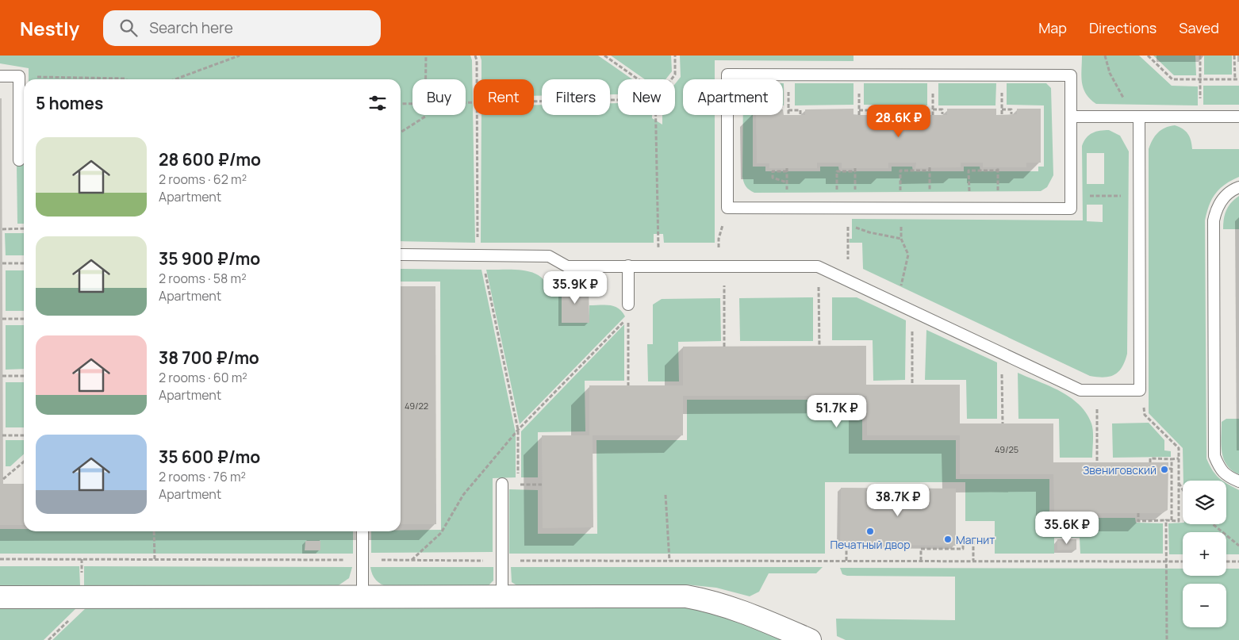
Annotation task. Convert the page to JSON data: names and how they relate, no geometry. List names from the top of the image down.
{
  "places": ["Звениговский", "Печатный двор", "Магнит"],
  "house_numbers": ["49/22", "49/25"],
  "page": {
    "header": "Nestly",
    "search": "Search here",
    "nav": ["Map", "Directions", "Saved"],
    "chip": [
      "Buy",
      "Rent",
      "Filters",
      "New",
      "Apartment"
    ],
    "heading": "5 homes",
    "price": [
      "28.6K ₽",
      "35.9K ₽",
      "51.7K ₽",
      "38.7K ₽",
      "35.6K ₽"
    ],
    "list": [
      {
        "name": "28 600 ₽/mo",
        "note": "2 rooms · 62 m² · Apartment"
      },
      {
        "name": "35 900 ₽/mo",
        "note": "2 rooms · 58 m² · Apartment"
      },
      {
        "name": "38 700 ₽/mo",
        "note": "2 rooms · 60 m² · Apartment"
      },
      {
        "name": "35 600 ₽/mo",
        "note": "2 rooms · 76 m² · Apartment"
      }
    ],
    "map_buttons": ["+", "−"]
  }
}
